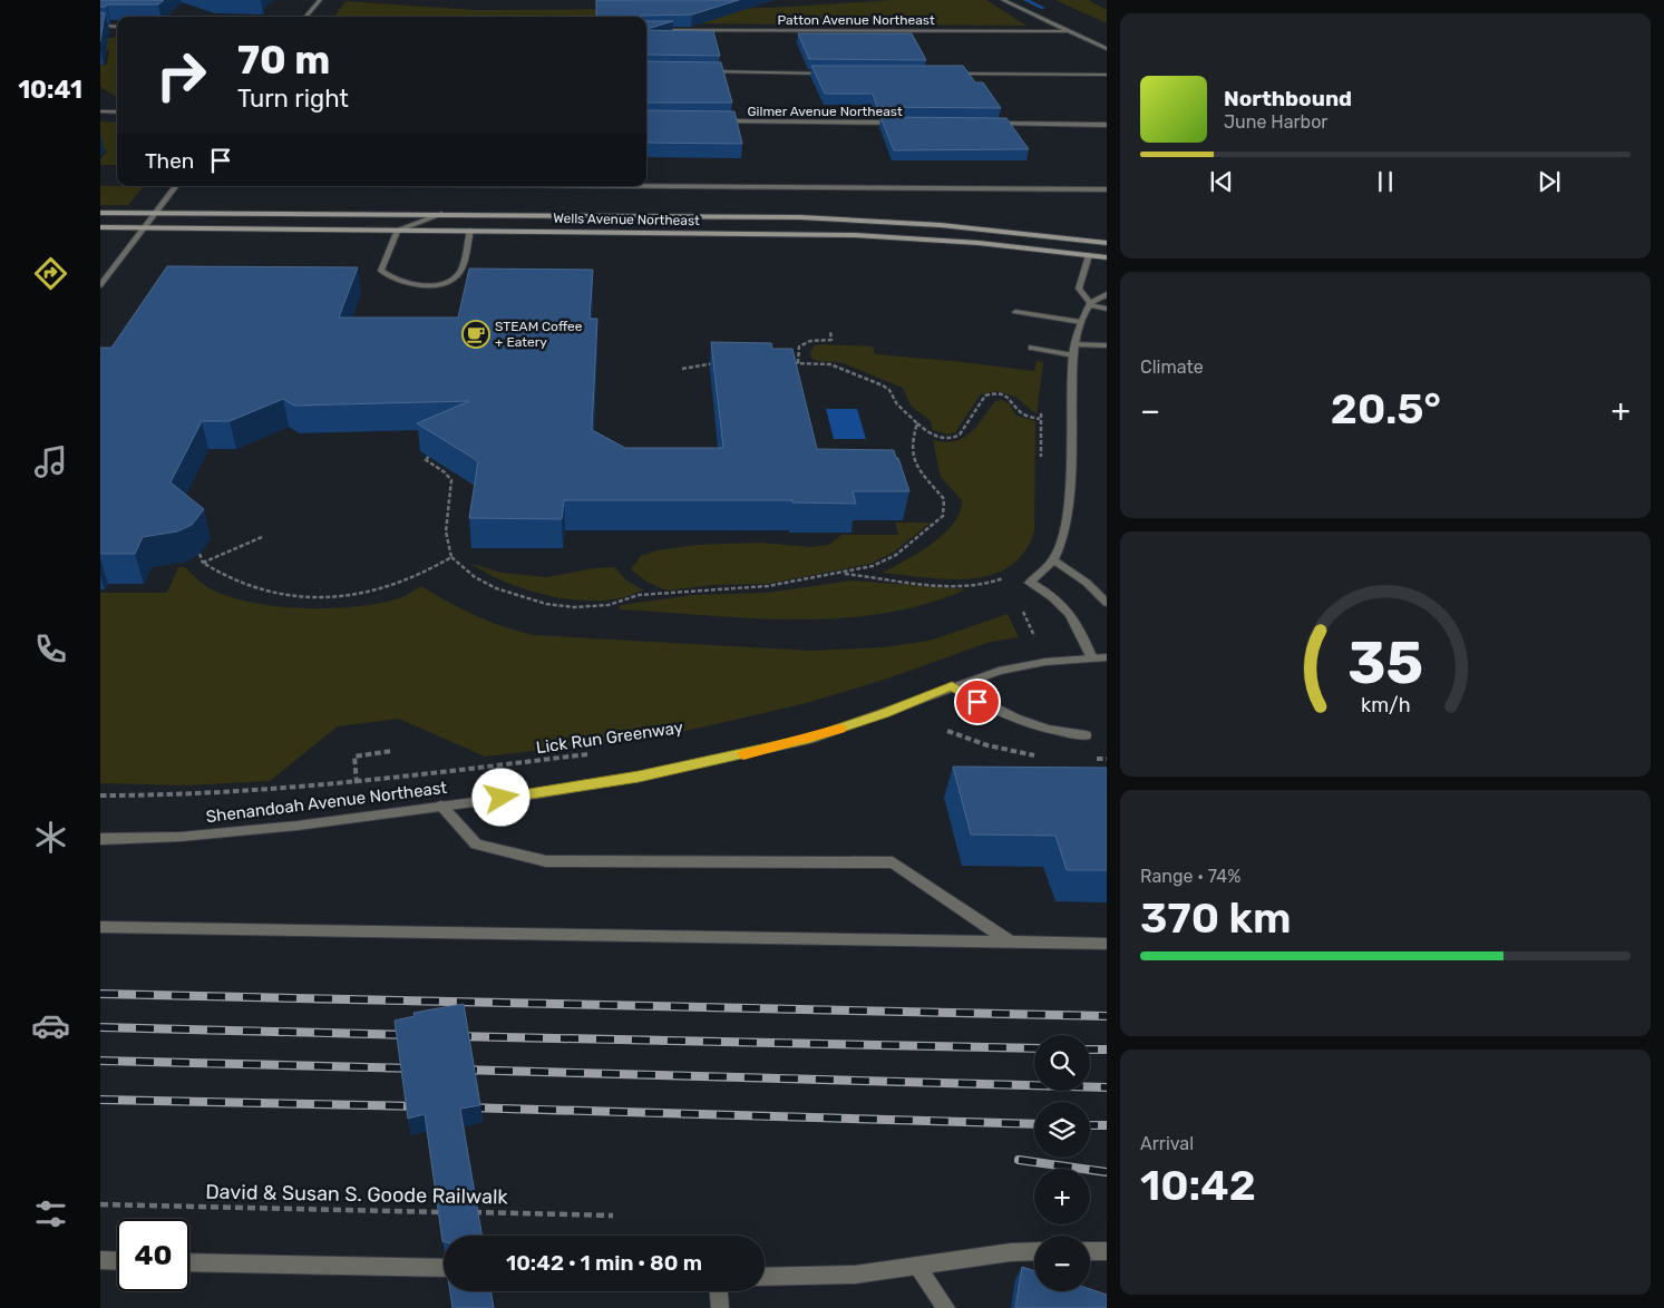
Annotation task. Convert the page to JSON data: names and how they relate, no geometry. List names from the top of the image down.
{
  "streets": {
    "main road": ["Wells Avenue Northeast"],
    "street": ["Patton Avenue Northeast", "Gilmer Avenue Northeast", "Shenandoah Avenue Northeast"],
    "path": ["Lick Run Greenway", "David & Susan S. Goode Railwalk"]
  },
  "places": {
    "cafe": ["STEAM Coffee + Eatery"]
  },
  "page": {
    "tabs": "10:41",
    "turn": ["70 m", "Turn right"],
    "song": ["Northbound", "June Harbor"],
    "then": "Then",
    "tile": [
      "Climate",
      ["Range · 74%", "370 km"],
      ["Arrival", "10:42"]
    ],
    "heat": ["−", "20.5°", "+"],
    "map_buttons": ["+", "−"],
    "limit": "40",
    "trip": "10:42 · 1 min · 80 m",
    "gauge": ["35", "km/h"]
  }
}
